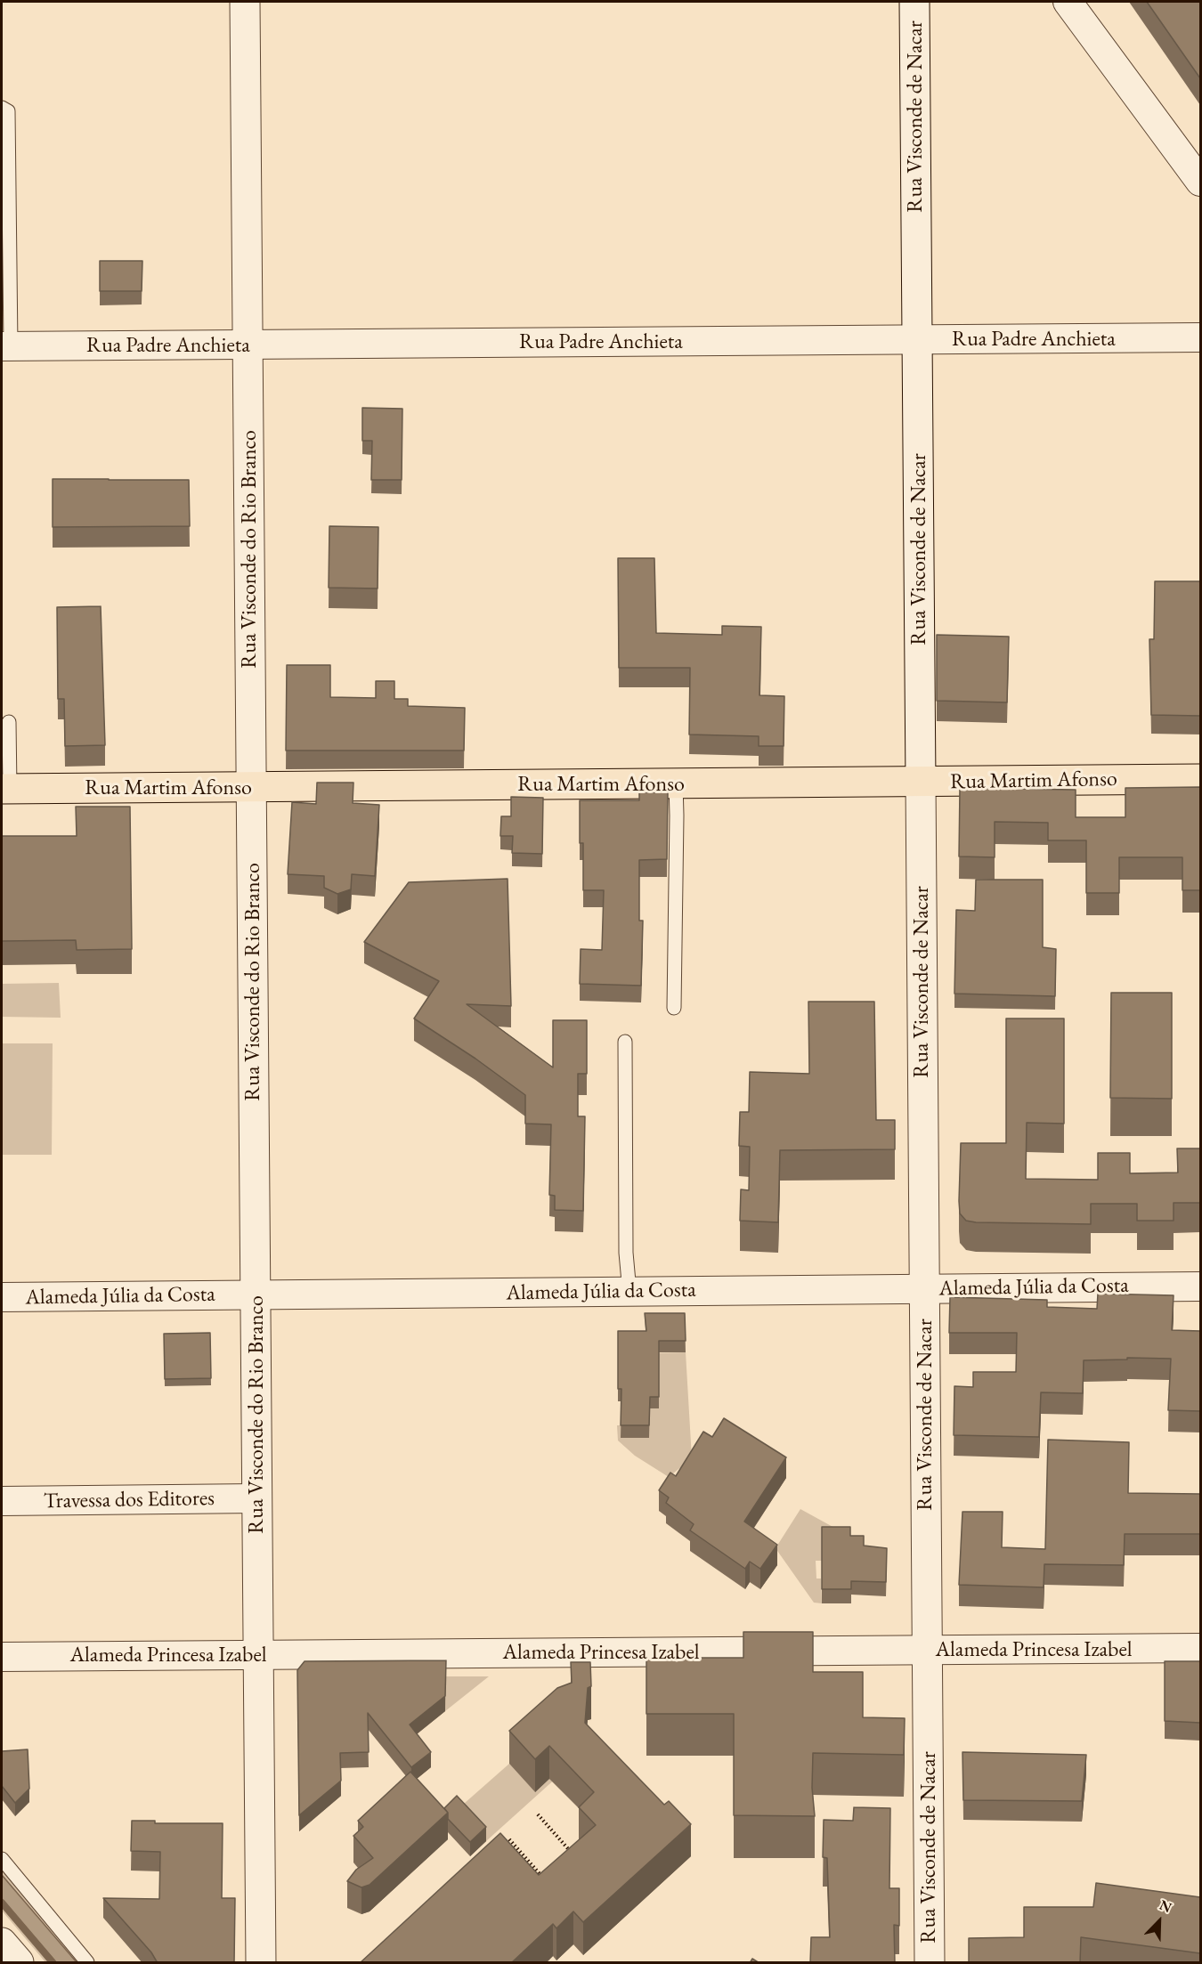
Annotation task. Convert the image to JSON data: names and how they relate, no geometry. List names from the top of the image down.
{
  "streets": {
    "main road": ["Rua Martim Afonso"],
    "street": [
      "Rua Visconde de Nacar",
      "Rua Padre Anchieta",
      "Rua Visconde do Rio Branco",
      "Alameda Júlia da Costa",
      "Travessa dos Editores",
      "Alameda Princesa Izabel"
    ]
  },
  "crossings": [
    ["Rua Visconde de Nacar", "Rua Padre Anchieta"],
    ["Rua Visconde de Nacar", "Rua Martim Afonso"],
    ["Rua Visconde de Nacar", "Alameda Júlia da Costa"],
    ["Rua Visconde de Nacar", "Alameda Princesa Izabel"],
    ["Rua Padre Anchieta", "Rua Visconde do Rio Branco"],
    ["Rua Visconde do Rio Branco", "Rua Martim Afonso"],
    ["Rua Visconde do Rio Branco", "Alameda Júlia da Costa"],
    ["Rua Visconde do Rio Branco", "Travessa dos Editores"],
    ["Rua Visconde do Rio Branco", "Alameda Princesa Izabel"]
  ],
  "north": "top right"
}
